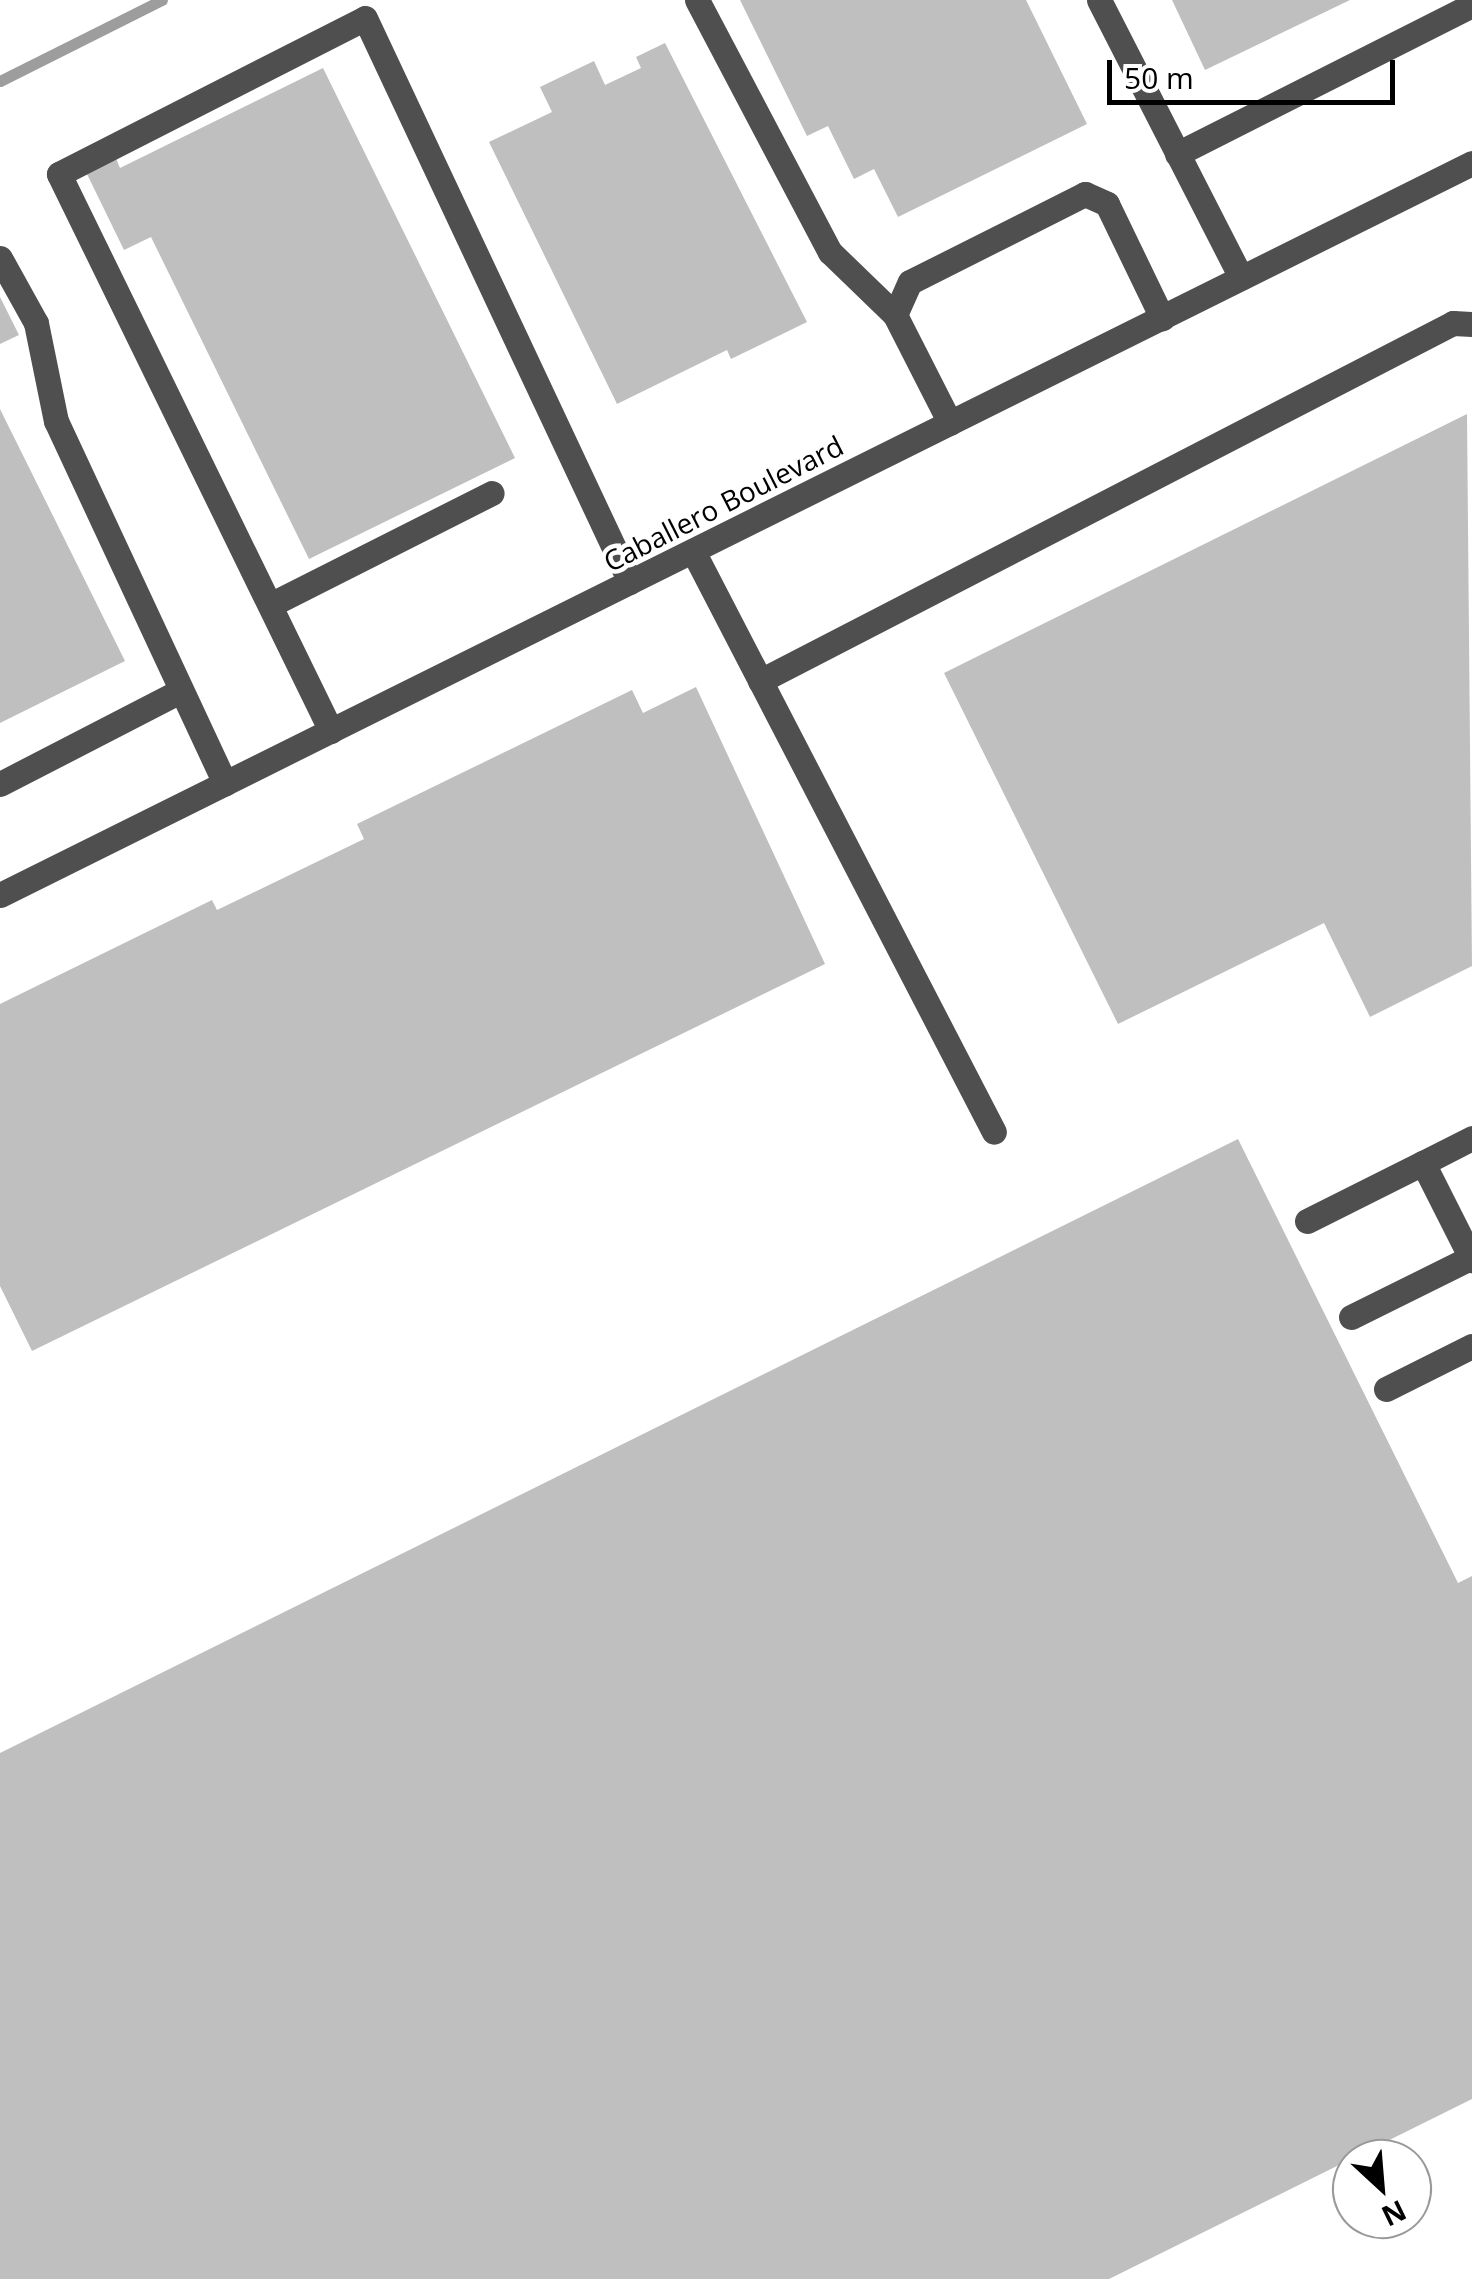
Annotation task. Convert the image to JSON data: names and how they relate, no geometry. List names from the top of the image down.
{
  "streets": {
    "street": ["Caballero Boulevard"]
  },
  "scale_bar": "50 m",
  "north": "bottom right"
}
